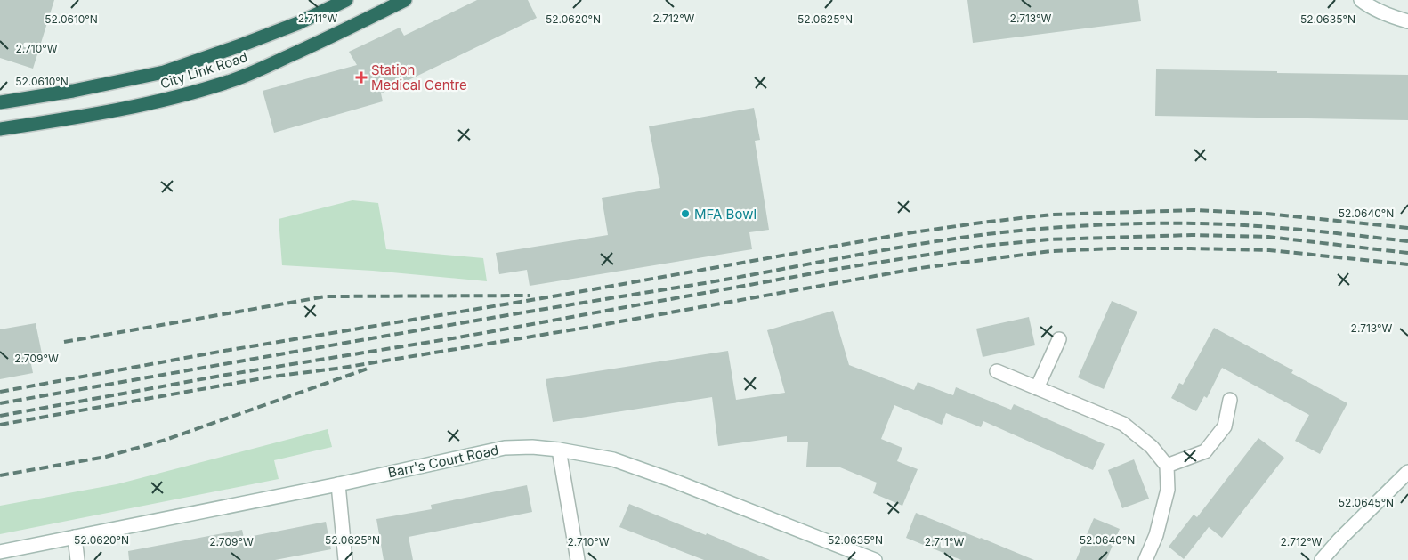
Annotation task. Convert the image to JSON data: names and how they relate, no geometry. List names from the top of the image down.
{
  "streets": {
    "highway": ["City Link Road"],
    "street": ["Barr's Court Road"]
  },
  "places": {
    "health": ["Station Medical Centre"],
    "other": ["MFA Bowl"]
  },
  "coordinates": [
    "2.711°W",
    "2.712°W",
    "2.713°W",
    "52.0620°N",
    "52.0625°N",
    "52.0635°N",
    "52.0610°N",
    "2.710°W",
    "52.0640°N",
    "2.709°W",
    "52.0645°N"
  ]
}
